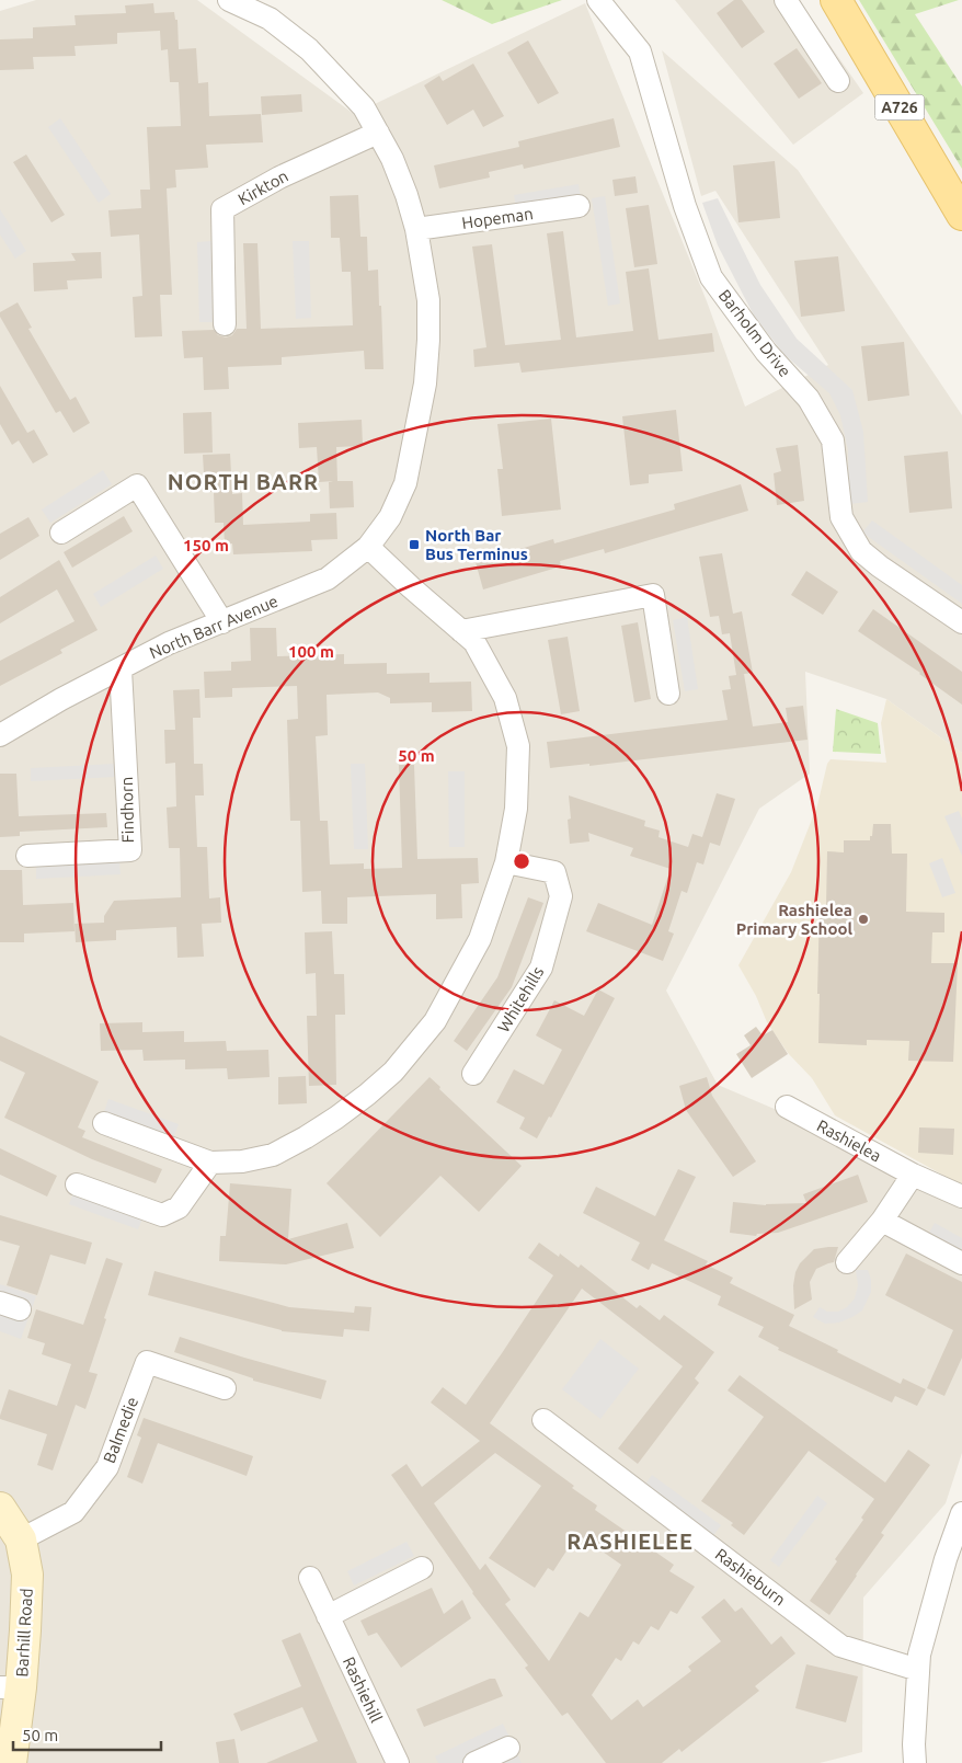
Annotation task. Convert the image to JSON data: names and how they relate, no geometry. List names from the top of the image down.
{
  "streets": {
    "main road": ["A726"],
    "street": [
      "Kirkton",
      "Hopeman",
      "Barholm Drive",
      "North Barr Avenue",
      "Findhorn",
      "Whitehills",
      "Rashielea",
      "Balmedie",
      "Rashieburn",
      "Barhill Road",
      "Rashiehill"
    ]
  },
  "crossings": [
    ["Kirkton", "North Barr Avenue"],
    ["Hopeman", "North Barr Avenue"],
    ["North Barr Avenue", "Findhorn"],
    ["Balmedie", "Barhill Road"]
  ],
  "districts": ["NORTH BARR", "RASHIELEE"],
  "places": {
    "transit": ["North Bar Bus Terminus"],
    "other": ["Rashielea Primary School"]
  },
  "scale_bar": "50 m",
  "rings": ["150 m", "100 m", "50 m"]
}
